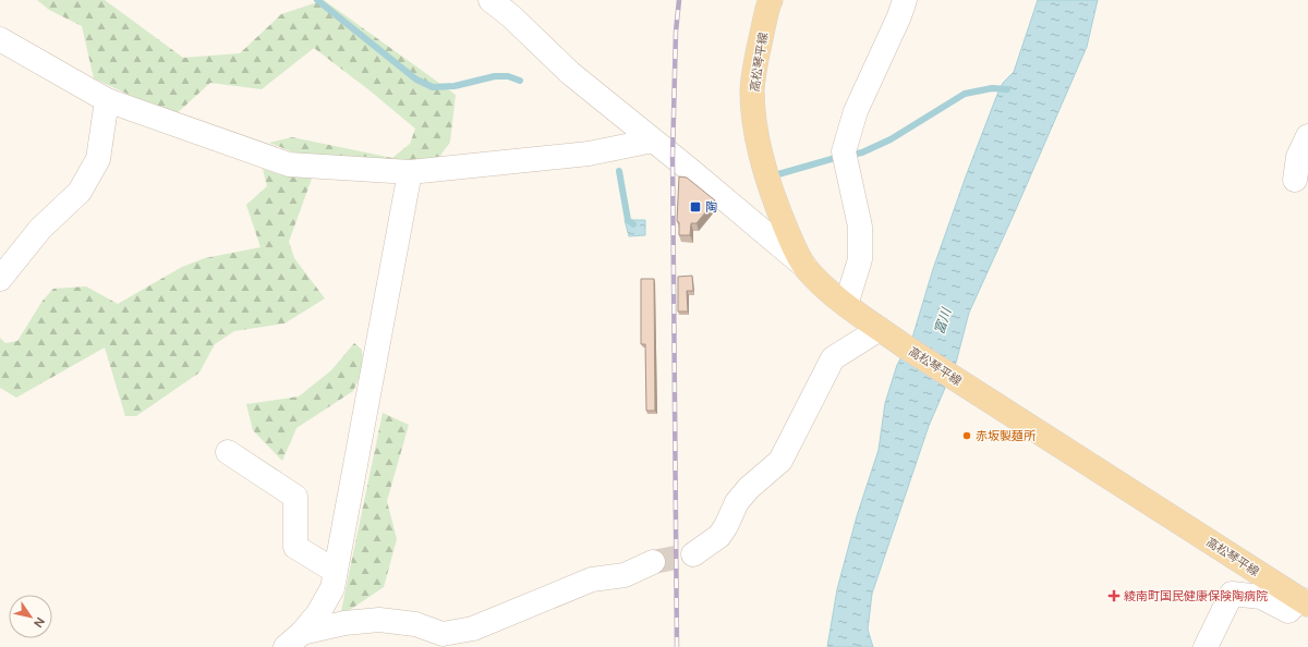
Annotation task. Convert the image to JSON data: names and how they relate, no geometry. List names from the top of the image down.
{
  "streets": {
    "main road": ["高松琴平線"]
  },
  "water": ["富川"],
  "places": {
    "transit": ["陶"],
    "other": ["赤坂製麺所"],
    "health": ["綾南町国民健康保険陶病院"]
  },
  "north": "bottom right"
}
